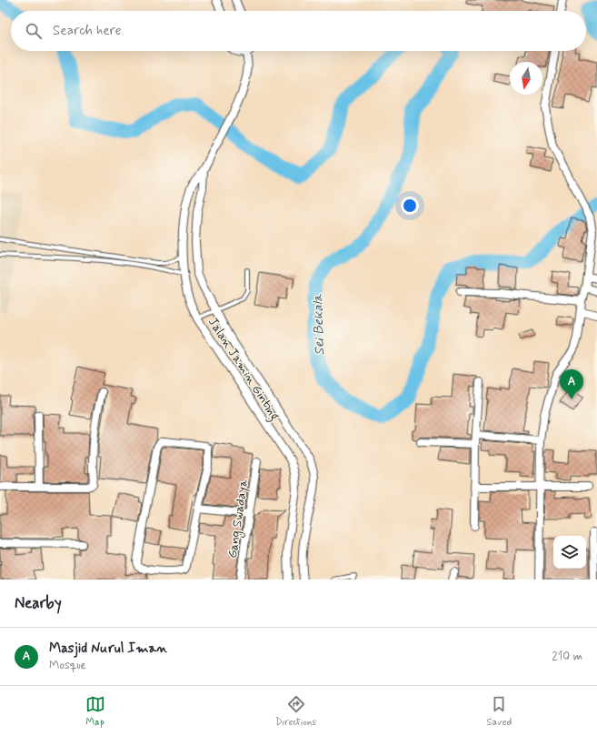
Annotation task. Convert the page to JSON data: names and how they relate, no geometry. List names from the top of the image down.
{
  "streets": {
    "street": ["Jalan Jamin Ginting", "Gang Swadaya"]
  },
  "water": ["Sei Bekala"],
  "north": "bottom",
  "page": {
    "search": "Search here",
    "pins": "A",
    "heading": "Nearby",
    "list": [
      {
        "mark": "A",
        "name": "Masjid Nurul Iman",
        "note": "Mosque",
        "value": "210 m"
      }
    ],
    "nav": ["Map", "Directions", "Saved"]
  }
}
